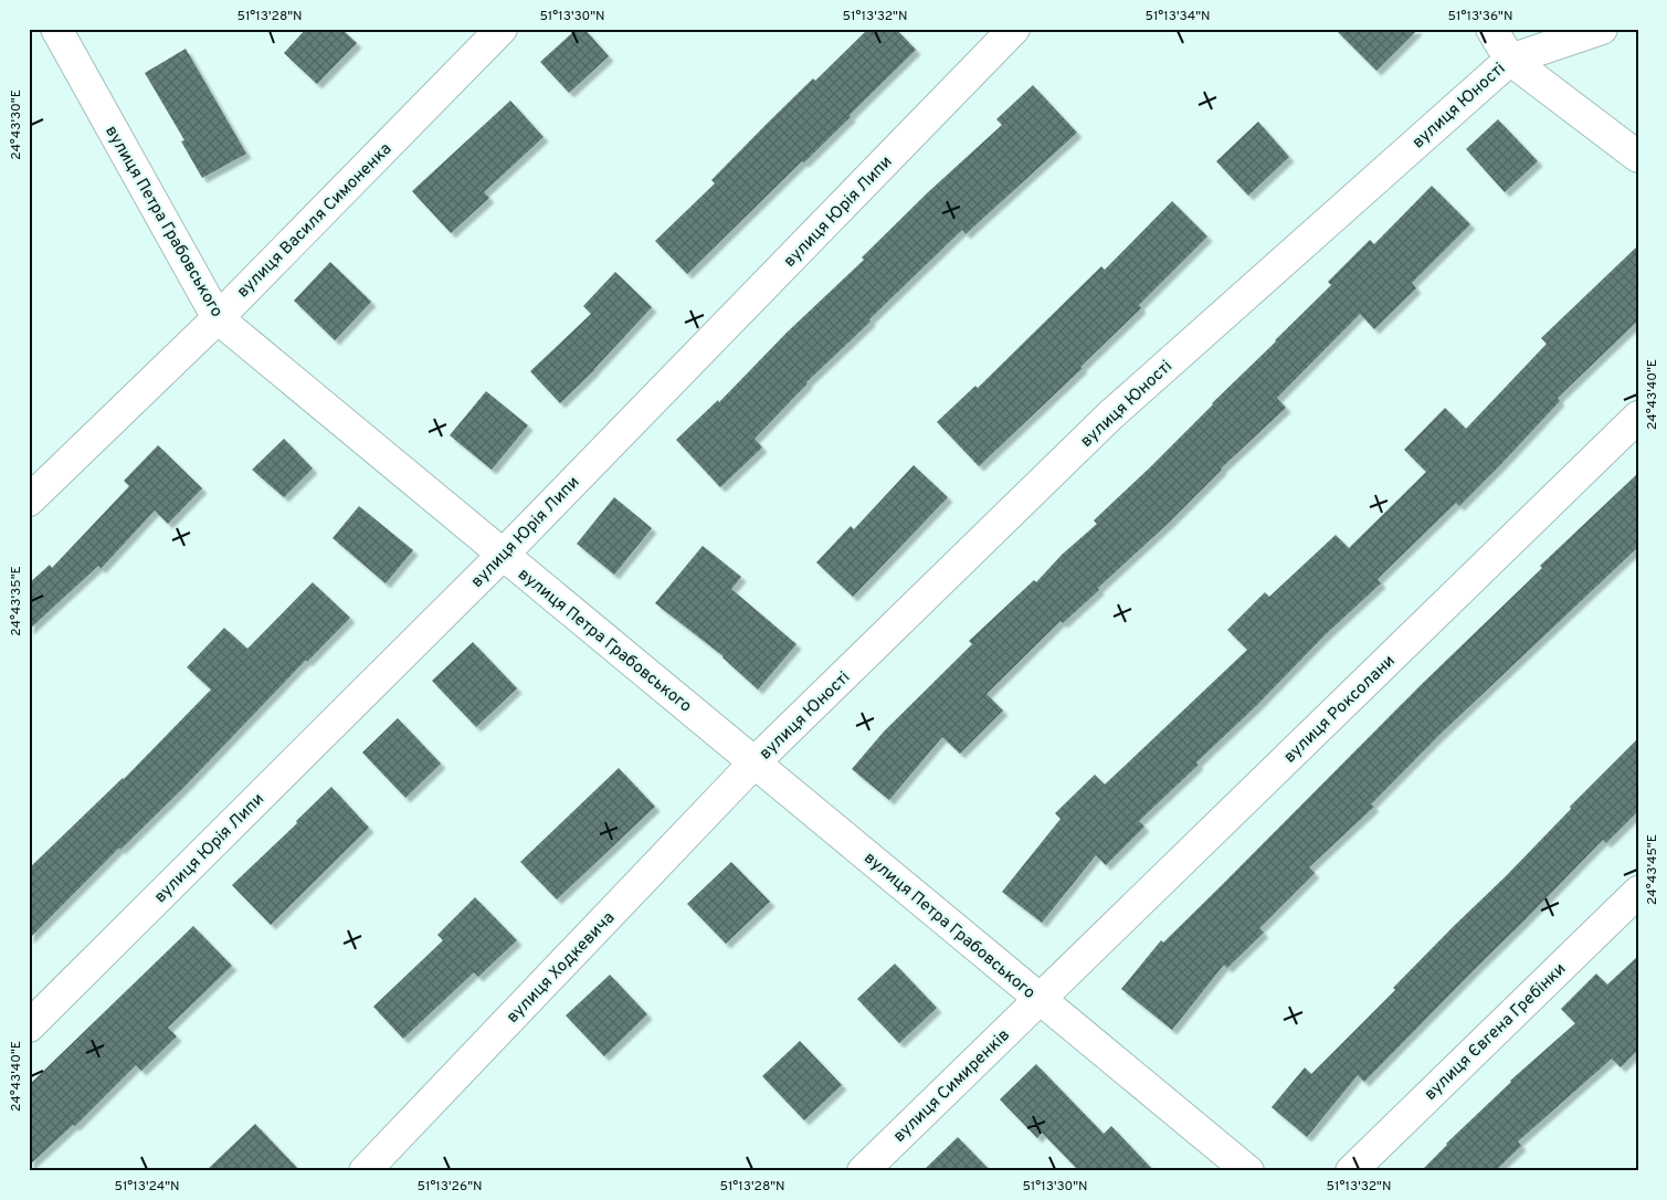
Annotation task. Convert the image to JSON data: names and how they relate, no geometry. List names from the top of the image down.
{
  "streets": {
    "street": [
      "вулиця Юності",
      "вулиця Юрія Липи",
      "вулиця Василя Симоненка",
      "вулиця Петра Грабовського",
      "вулиця Роксолани",
      "вулиця Ходкевича",
      "вулиця Євгена Гребінки",
      "вулиця Симиренків"
    ]
  },
  "crossings": [
    ["вулиця Юності", "вулиця Петра Грабовського"],
    ["вулиця Юності", "вулиця Ходкевича"],
    ["вулиця Юрія Липи", "вулиця Петра Грабовського"],
    ["вулиця Василя Симоненка", "вулиця Петра Грабовського"],
    ["вулиця Петра Грабовського", "вулиця Роксолани"],
    ["вулиця Петра Грабовського", "вулиця Ходкевича"],
    ["вулиця Петра Грабовського", "вулиця Симиренків"],
    ["вулиця Роксолани", "вулиця Симиренків"]
  ],
  "coordinates": [
    "51°13'28\"N",
    "51°13'30\"N",
    "51°13'32\"N",
    "51°13'34\"N",
    "51°13'36\"N",
    "24°43'30\"E",
    "24°43'40\"E",
    "24°43'35\"E",
    "24°43'45\"E",
    "51°13'24\"N",
    "51°13'26\"N"
  ]
}
